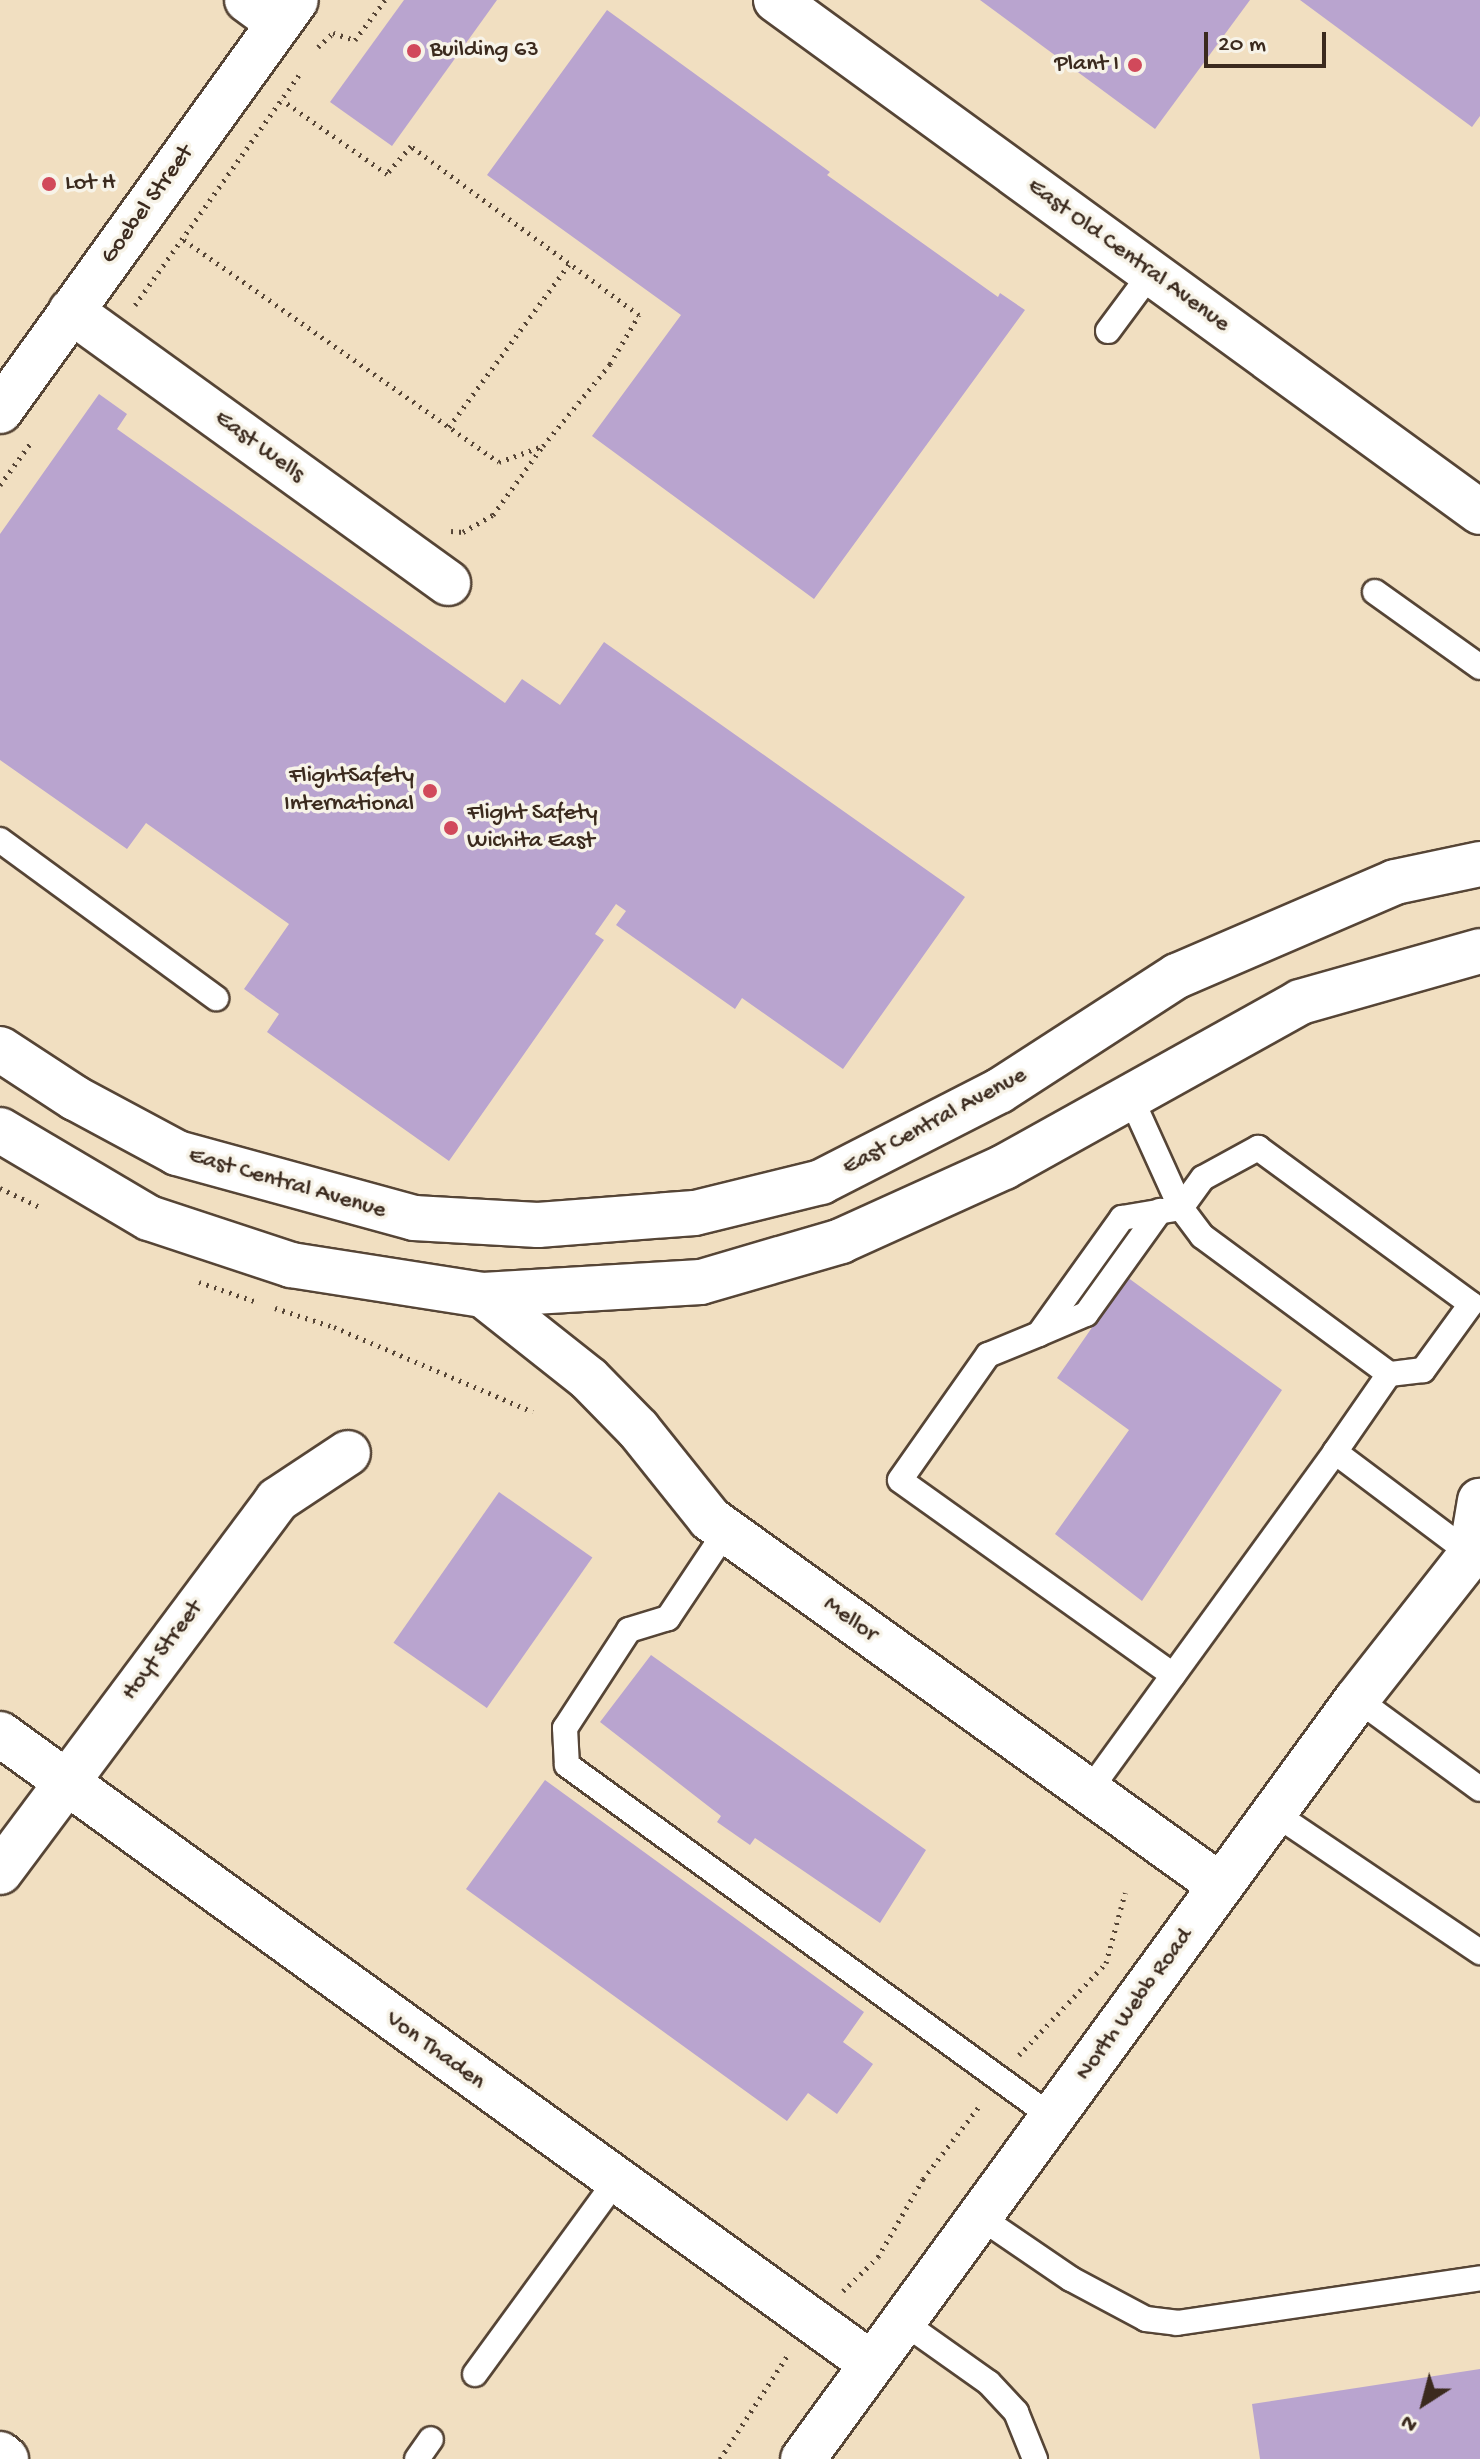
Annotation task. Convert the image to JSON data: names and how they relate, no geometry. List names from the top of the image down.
{
  "streets": {
    "street": [
      "Goebel Street",
      "East Old Central Avenue",
      "East Wells",
      "East Central Avenue",
      "Mellor",
      "Hoyt Street",
      "North Webb Road",
      "Von Thaden"
    ]
  },
  "crossings": [
    ["Goebel Street", "East Wells"],
    ["Mellor", "North Webb Road"],
    ["Hoyt Street", "Von Thaden"],
    ["North Webb Road", "Von Thaden"]
  ],
  "places": [
    "Building 63",
    "Plant I",
    "Lot H",
    "FlightSafety International",
    "Flight Safety Wichita East"
  ],
  "scale_bar": "20 m",
  "north": "bottom left"
}
